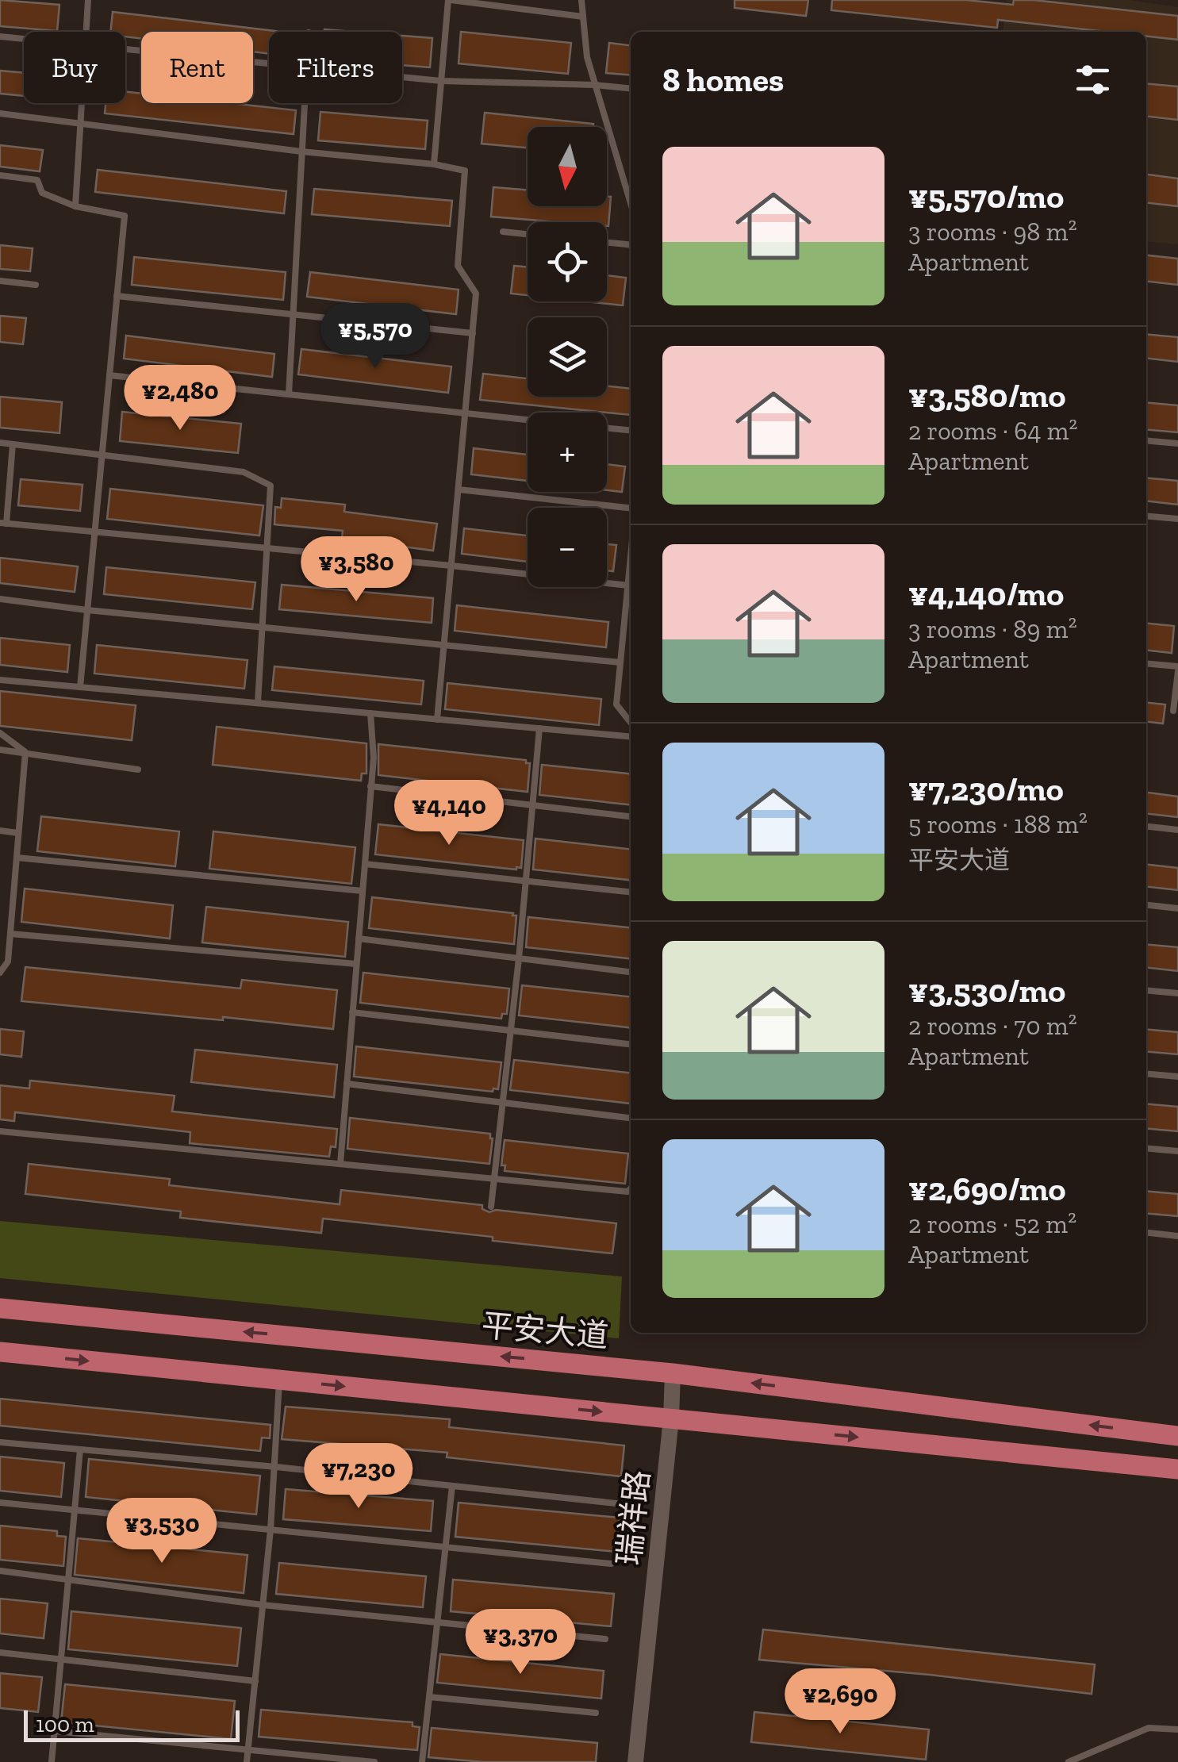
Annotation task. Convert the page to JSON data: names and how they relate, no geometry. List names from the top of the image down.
{
  "streets": {
    "main road": ["平安大道"],
    "street": ["瑞祥路"]
  },
  "crossings": [
    ["平安大道", "瑞祥路"]
  ],
  "scale_bar": "100 m",
  "north": "bottom",
  "page": {
    "chip": ["Buy", "Rent", "Filters"],
    "heading": "8 homes",
    "map_buttons": ["+", "−"],
    "list": [
      {
        "name": "¥5,570/mo",
        "note": "3 rooms · 98 m² · Apartment"
      },
      {
        "name": "¥3,580/mo",
        "note": "2 rooms · 64 m² · Apartment"
      },
      {
        "name": "¥4,140/mo",
        "note": "3 rooms · 89 m² · Apartment"
      },
      {
        "name": "¥7,230/mo",
        "note": "5 rooms · 188 m² · 平安大道"
      },
      {
        "name": "¥3,530/mo",
        "note": "2 rooms · 70 m² · Apartment"
      },
      {
        "name": "¥2,690/mo",
        "note": "2 rooms · 52 m² · Apartment"
      }
    ],
    "price": [
      "¥5,570",
      "¥2,480",
      "¥3,580",
      "¥4,140",
      "¥7,230",
      "¥3,530",
      "¥3,370",
      "¥2,690"
    ],
    "scale": "100 m"
  }
}
